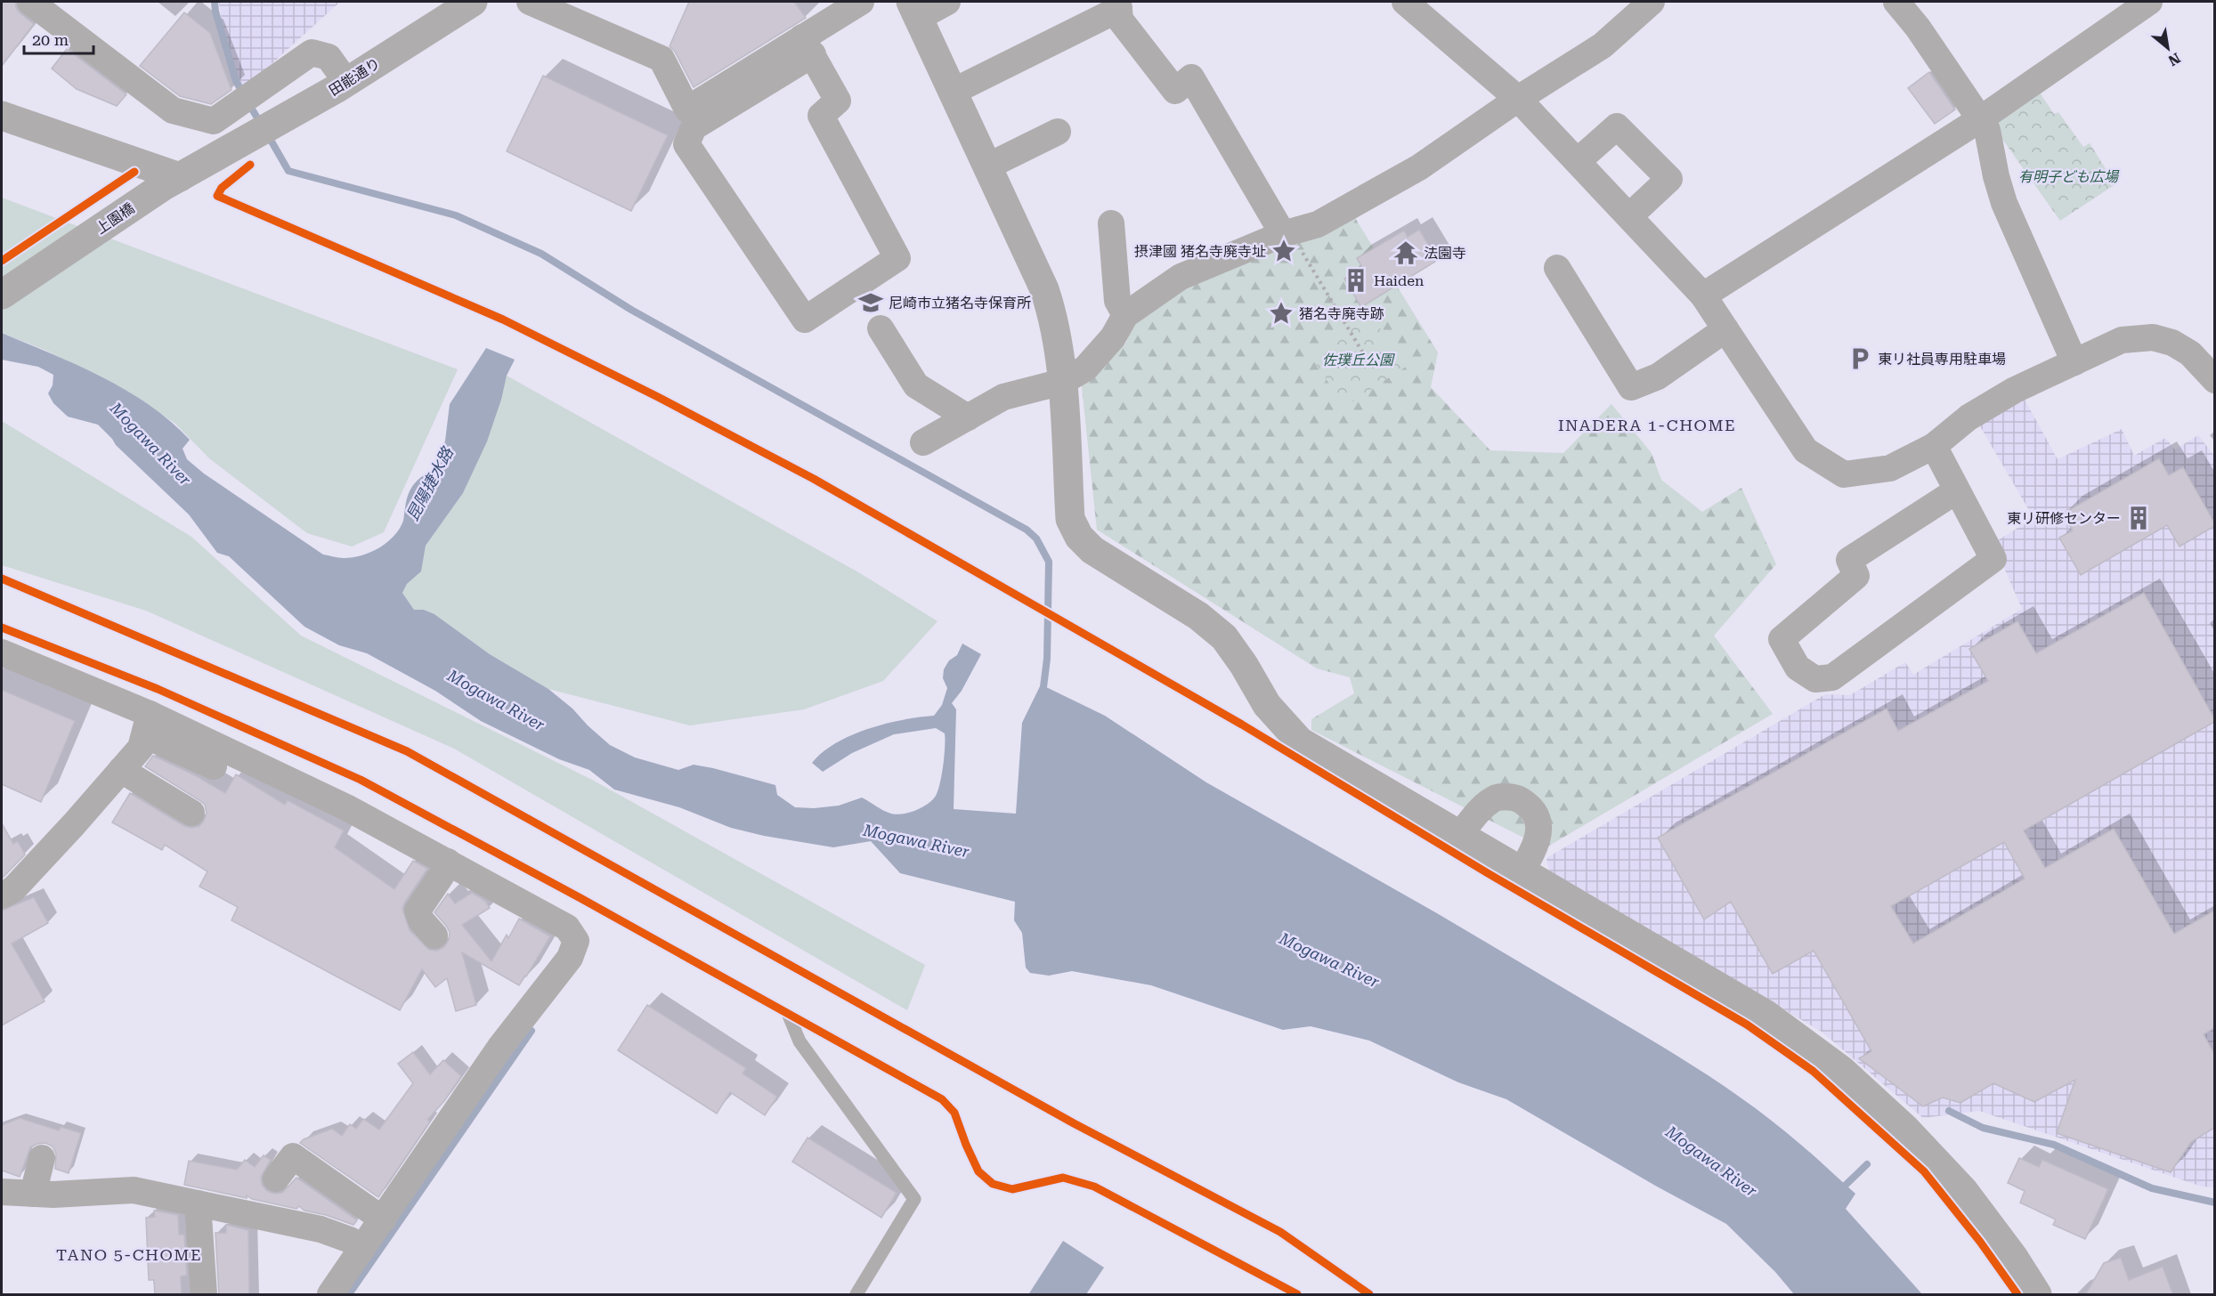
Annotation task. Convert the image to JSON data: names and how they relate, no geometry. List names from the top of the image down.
{
  "streets": {
    "street": ["田能通り", "上園橋"]
  },
  "crossings": [
    ["田能通り", "上園橋"]
  ],
  "districts": ["INADERA 1-CHOME", "TANO 5-CHOME"],
  "water": ["Mogawa River", "昆陽捷水路"],
  "parks": ["有明子ども広場", "佐璞丘公園"],
  "places": {
    "place": ["摂津國 猪名寺廃寺址", "猪名寺廃寺跡"],
    "temple": ["法園寺"],
    "building": ["Haiden", "東リ研修センター"],
    "school or university": ["尼崎市立猪名寺保育所"],
    "parking": ["東リ社員専用駐車場"]
  },
  "scale_bar": "20 m",
  "north": "bottom right"
}
